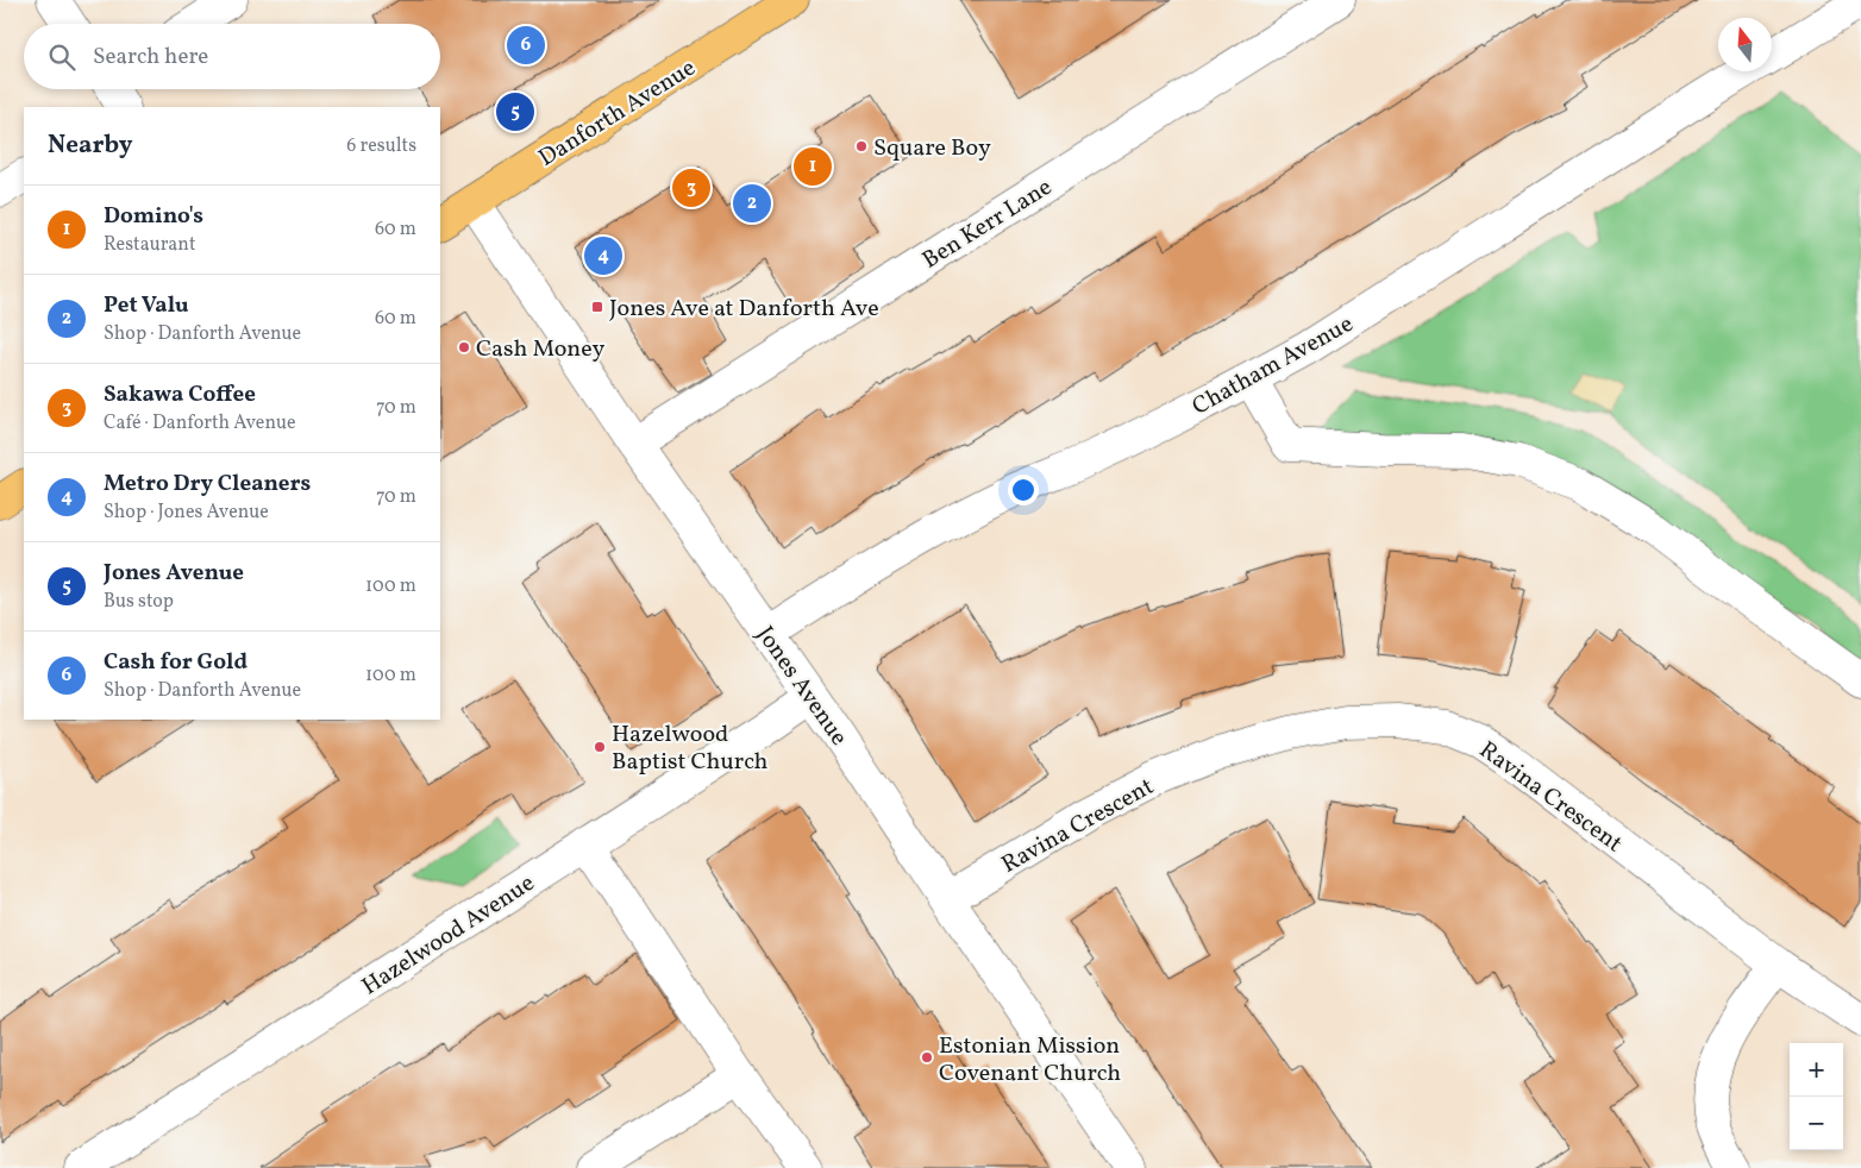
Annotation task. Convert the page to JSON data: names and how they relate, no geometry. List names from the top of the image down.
{
  "streets": {
    "main road": ["Danforth Avenue"],
    "street": [
      "Ben Kerr Lane",
      "Chatham Avenue",
      "Jones Avenue",
      "Ravina Crescent",
      "Hazelwood Avenue"
    ]
  },
  "crossings": [
    ["Danforth Avenue", "Jones Avenue"],
    ["Ben Kerr Lane", "Jones Avenue"],
    ["Chatham Avenue", "Jones Avenue"],
    ["Jones Avenue", "Ravina Crescent"],
    ["Jones Avenue", "Hazelwood Avenue"]
  ],
  "places": {
    "other": [
      "Square Boy",
      "Cash Money",
      "Hazelwood Baptist Church",
      "Estonian Mission Covenant Church"
    ],
    "transit": ["Jones Ave at Danforth Ave"]
  },
  "north": "top",
  "page": {
    "pins": [
      "6",
      "5",
      "1",
      "3",
      "2",
      "4"
    ],
    "search": "Search here",
    "heading": ["Nearby", "6 results"],
    "list": [
      {
        "mark": "1",
        "name": "Domino's",
        "note": "Restaurant",
        "value": "60 m"
      },
      {
        "mark": "2",
        "name": "Pet Valu",
        "note": "Shop · Danforth Avenue",
        "value": "60 m"
      },
      {
        "mark": "3",
        "name": "Sakawa Coffee",
        "note": "Café · Danforth Avenue",
        "value": "70 m"
      },
      {
        "mark": "4",
        "name": "Metro Dry Cleaners",
        "note": "Shop · Jones Avenue",
        "value": "70 m"
      },
      {
        "mark": "5",
        "name": "Jones Avenue",
        "note": "Bus stop",
        "value": "100 m"
      },
      {
        "mark": "6",
        "name": "Cash for Gold",
        "note": "Shop · Danforth Avenue",
        "value": "100 m"
      }
    ],
    "map_buttons": ["+", "−"]
  }
}
